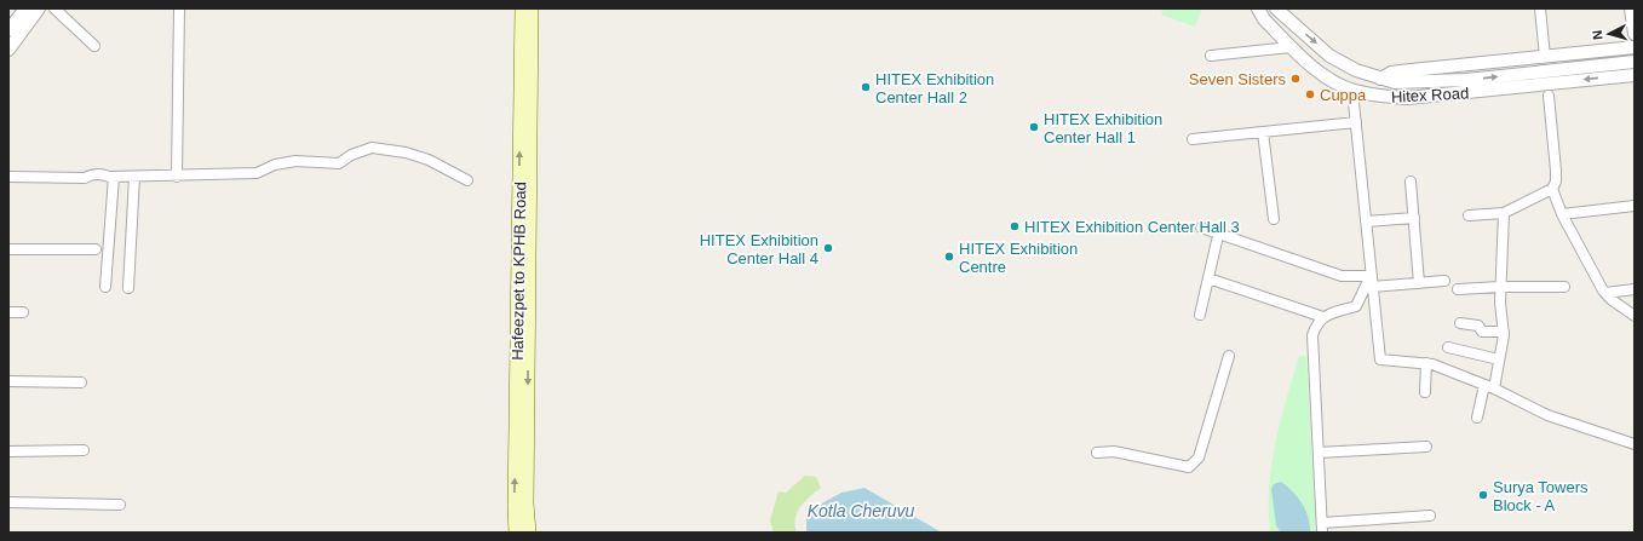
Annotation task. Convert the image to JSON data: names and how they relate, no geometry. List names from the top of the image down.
{
  "streets": {
    "main road": ["Hafeezpet to KPHB Road"],
    "street": ["Hitex Road"]
  },
  "water": ["Kotla Cheruvu"],
  "places": [
    "Seven Sisters",
    "HITEX Exhibition Center Hall 2",
    "Cuppa",
    "HITEX Exhibition Center Hall 1",
    "HITEX Exhibition Center Hall 3",
    "HITEX Exhibition Center Hall 4",
    "HITEX Exhibition Centre",
    "Surya Towers Block - A"
  ],
  "north": "left"
}
